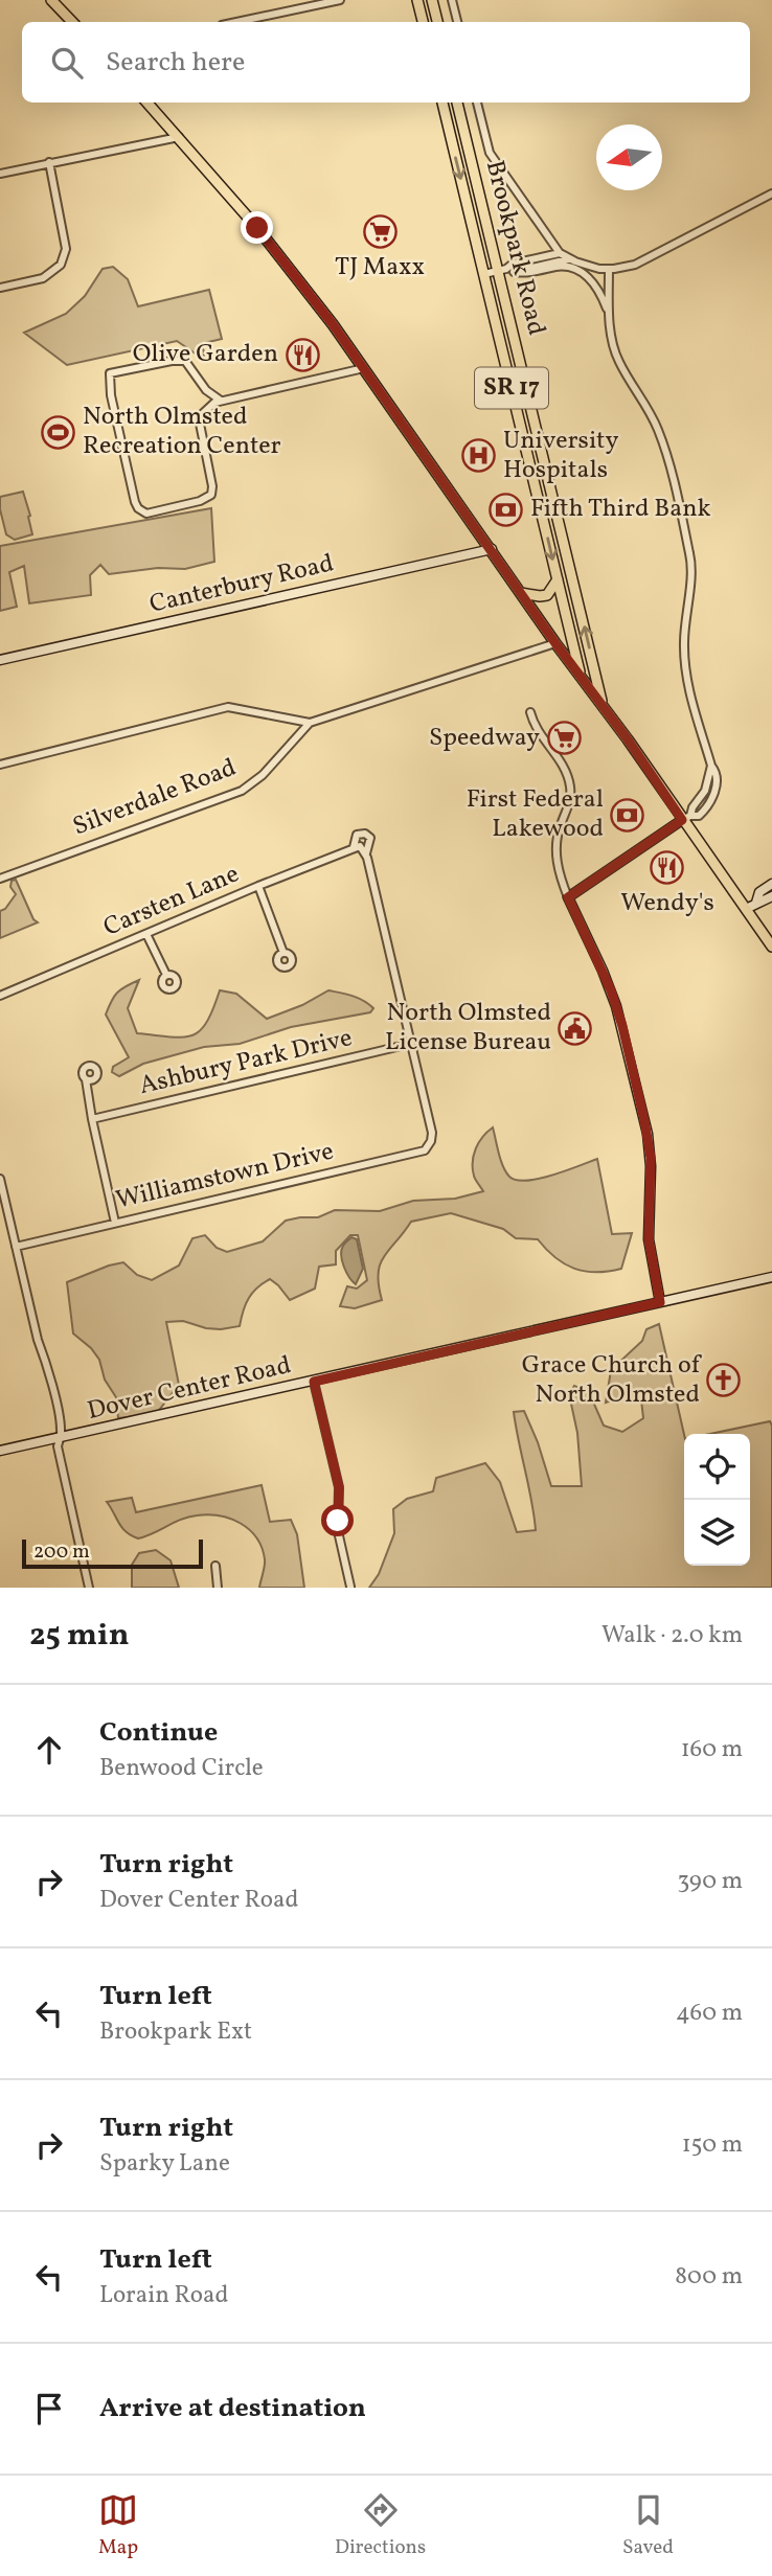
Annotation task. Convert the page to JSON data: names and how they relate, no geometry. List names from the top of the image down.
{
  "streets": {
    "main road": ["Brookpark Road", "SR 17"],
    "street": [
      "Canterbury Road",
      "Silverdale Road",
      "Carsten Lane",
      "Ashbury Park Drive",
      "Williamstown Drive",
      "Dover Center Road"
    ]
  },
  "crossings": [
    ["Ashbury Park Drive", "Williamstown Drive"]
  ],
  "places": {
    "supermarket": ["TJ Maxx", "Speedway"],
    "restaurant": ["Olive Garden", "Wendy's"],
    "sports": ["North Olmsted Recreation Center"],
    "hospital": ["University Hospitals"],
    "bank": ["Fifth Third Bank", "First Federal Lakewood"],
    "public building": ["North Olmsted License Bureau"],
    "church": ["Grace Church of North Olmsted"]
  },
  "scale_bar": "200 m",
  "north": "left",
  "page": {
    "search": "Search here",
    "scale": "200 m",
    "heading": ["25 min", "Walk · 2.0 km"],
    "list": [
      ["Continue", "Benwood Circle", "160 m"],
      ["Turn right", "Dover Center Road", "390 m"],
      ["Turn left", "Brookpark Ext", "460 m"],
      ["Turn right", "Sparky Lane", "150 m"],
      ["Turn left", "Lorain Road", "800 m"],
      "Arrive at destination"
    ],
    "nav": ["Map", "Directions", "Saved"]
  }
}
